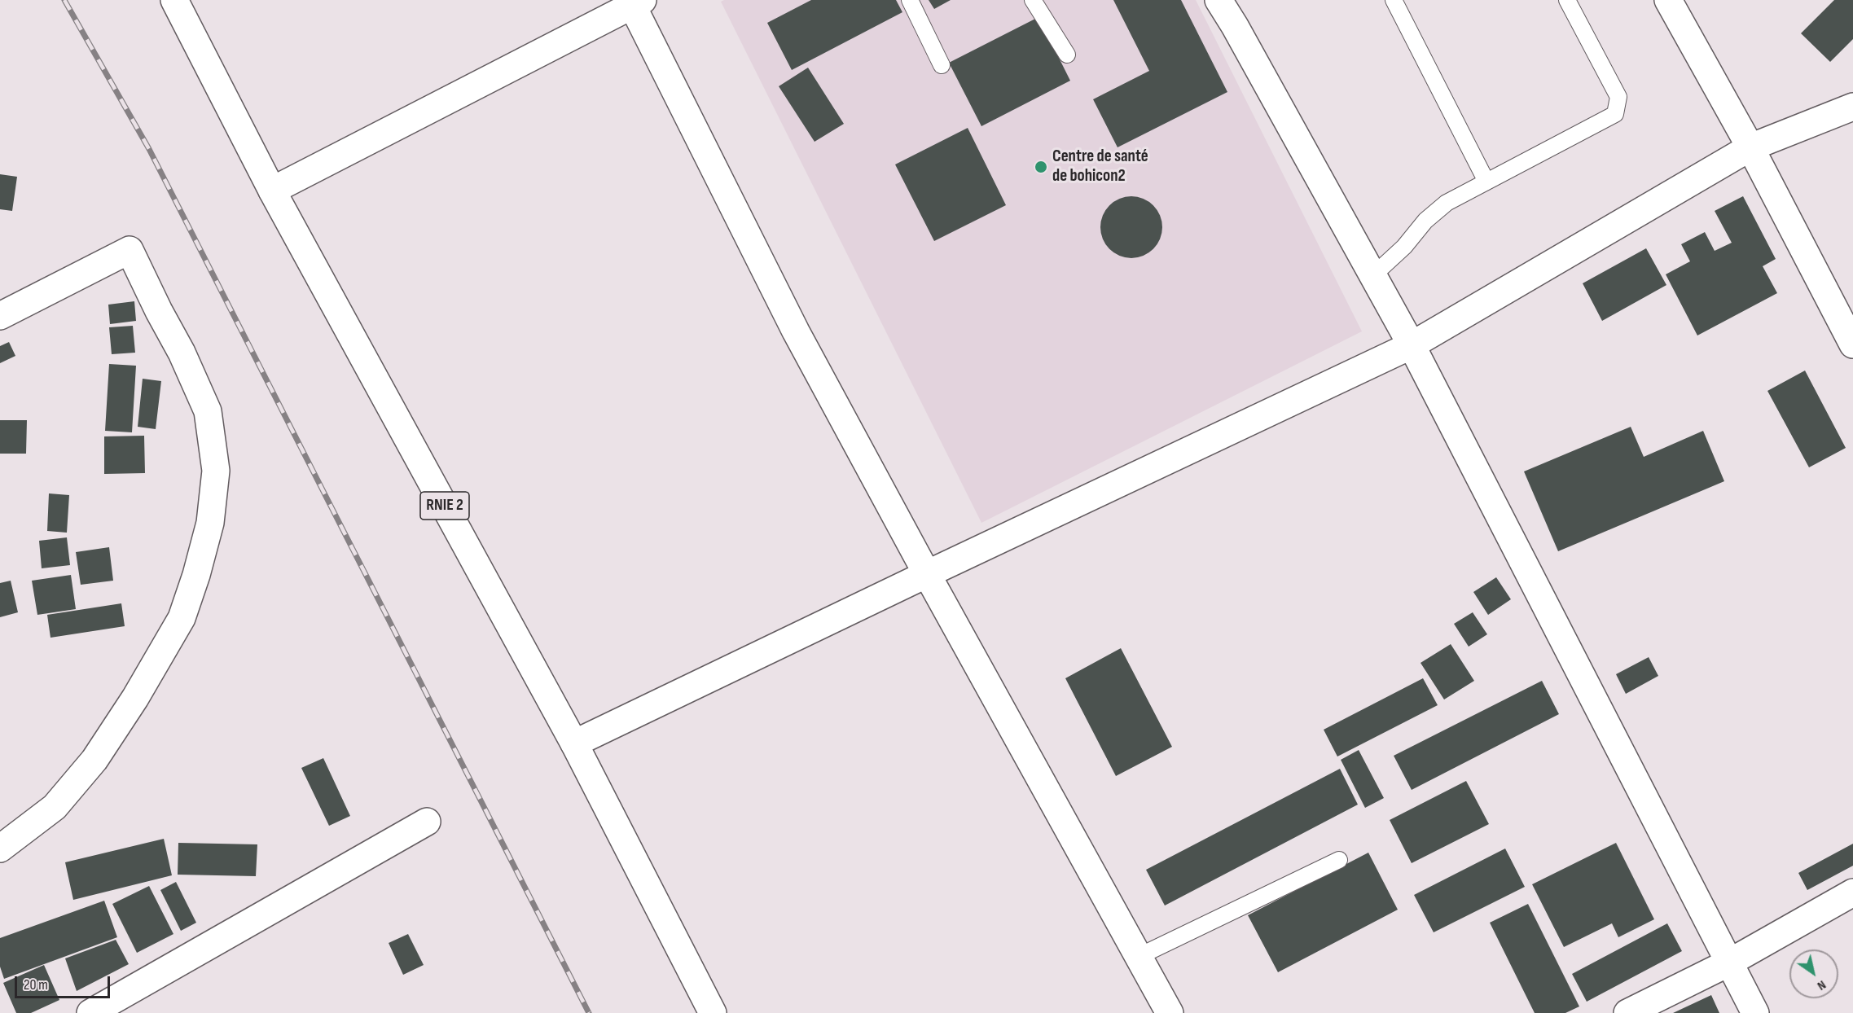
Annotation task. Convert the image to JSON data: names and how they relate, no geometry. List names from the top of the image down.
{
  "streets": {
    "main road": ["RNIE 2"]
  },
  "places": ["Centre de santé de bohicon2"],
  "scale_bar": "20 m",
  "north": "bottom right"
}
